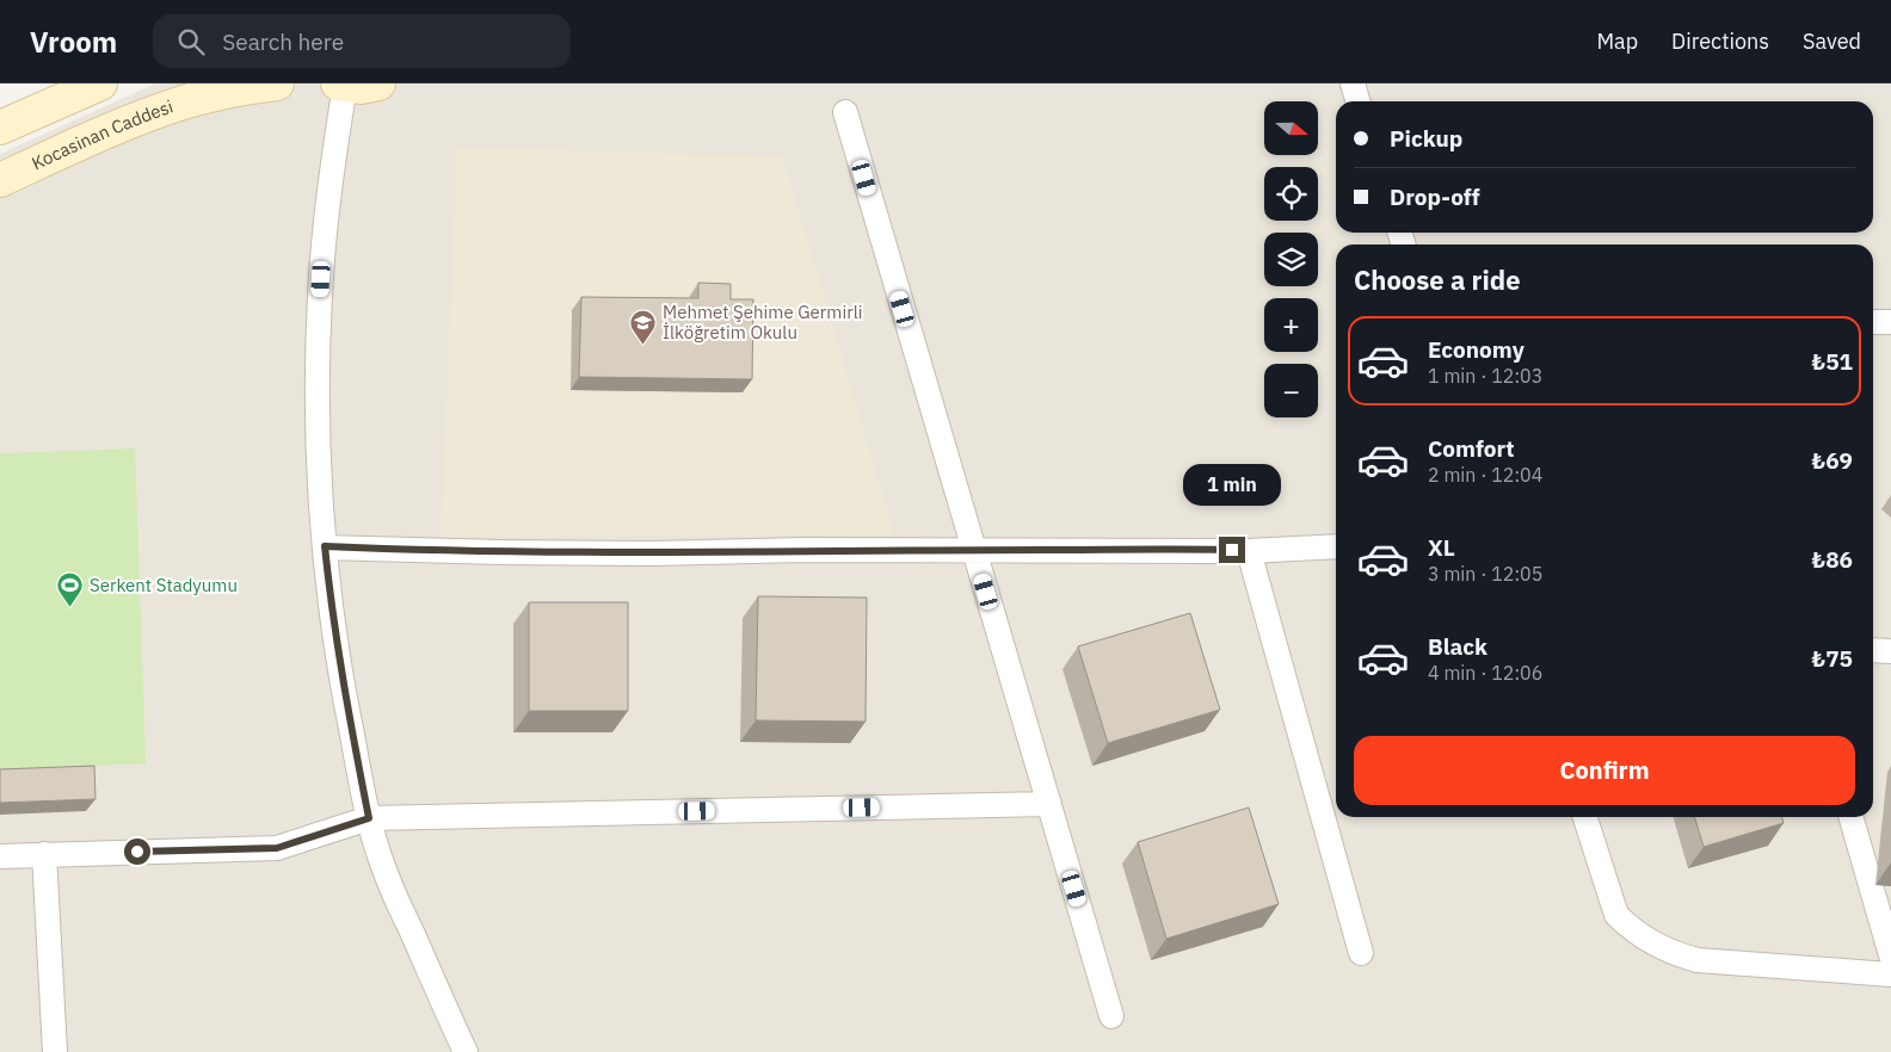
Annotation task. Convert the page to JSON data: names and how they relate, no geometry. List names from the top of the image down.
{
  "streets": {
    "main road": ["Kocasinan Caddesi"]
  },
  "places": {
    "school or university": ["Mehmet Şehime Germirli İlköğretim Okulu"],
    "sports": ["Serkent Stadyumu"]
  },
  "north": "right",
  "page": {
    "header": "Vroom",
    "search": "Search here",
    "nav": ["Map", "Directions", "Saved"],
    "map_buttons": ["+", "−"],
    "banner": ["Pickup", "Drop-off"],
    "heading": "Choose a ride",
    "list": [
      {
        "name": "Economy",
        "note": "1 min · 12:03",
        "value": "₺51"
      },
      {
        "name": "Comfort",
        "note": "2 min · 12:04",
        "value": "₺69"
      },
      {
        "name": "XL",
        "note": "3 min · 12:05",
        "value": "₺86"
      },
      {
        "name": "Black",
        "note": "4 min · 12:06",
        "value": "₺75"
      }
    ],
    "bubble": "1 min",
    "buttons": "Confirm"
  }
}
